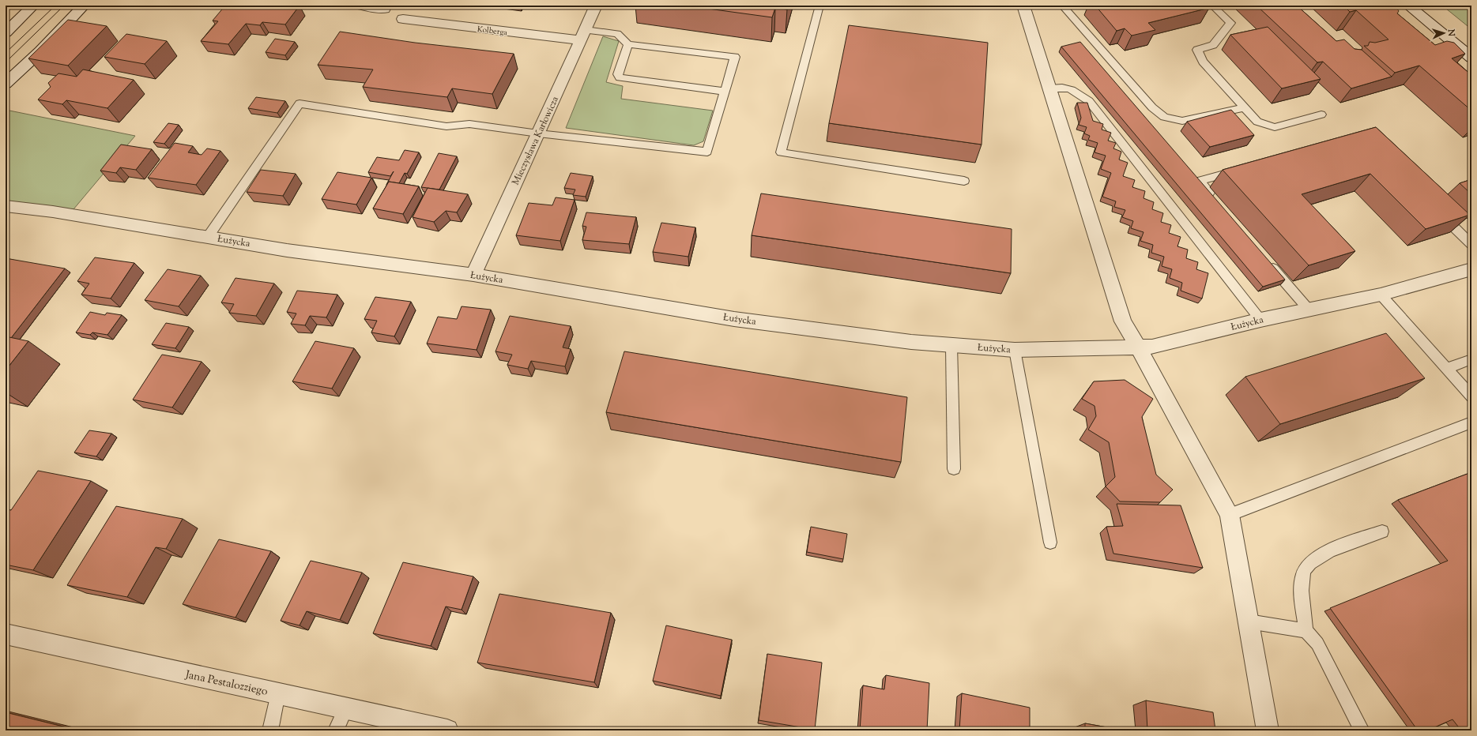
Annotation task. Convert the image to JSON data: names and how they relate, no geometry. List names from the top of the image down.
{
  "streets": {
    "street": [
      "Kolberga",
      "Mieczysława Karłowicza",
      "Łużycka",
      "Jana Pestalozziego"
    ]
  },
  "crossings": [
    ["Kolberga", "Mieczysława Karłowicza"],
    ["Mieczysława Karłowicza", "Łużycka"]
  ],
  "north": "right"
}
